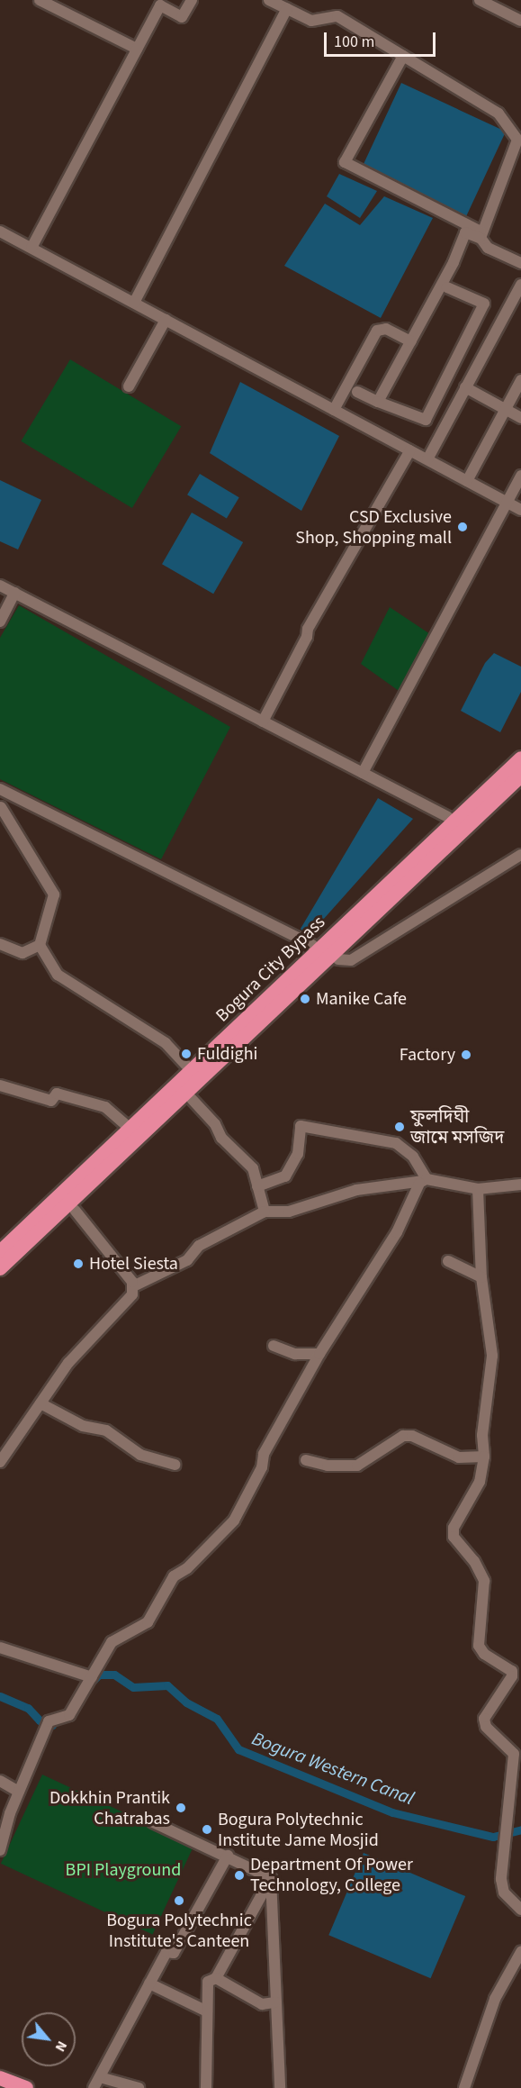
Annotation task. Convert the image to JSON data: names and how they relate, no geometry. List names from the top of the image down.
{
  "streets": {
    "highway": ["Bogura City Bypass"]
  },
  "water": ["Bogura Western Canal"],
  "parks": ["BPI Playground"],
  "places": [
    "CSD Exclusive Shop, Shopping mall",
    "Manike Cafe",
    "Fuldighi",
    "Factory",
    "ফুলদিঘী জামে মসজিদ",
    "Hotel Siesta",
    "Dokkhin Prantik Chatrabas",
    "Bogura Polytechnic Institute Jame Mosjid",
    "Department Of Power Technology, College",
    "Bogura Polytechnic Institute's Canteen"
  ],
  "scale_bar": "100 m",
  "north": "bottom right"
}
